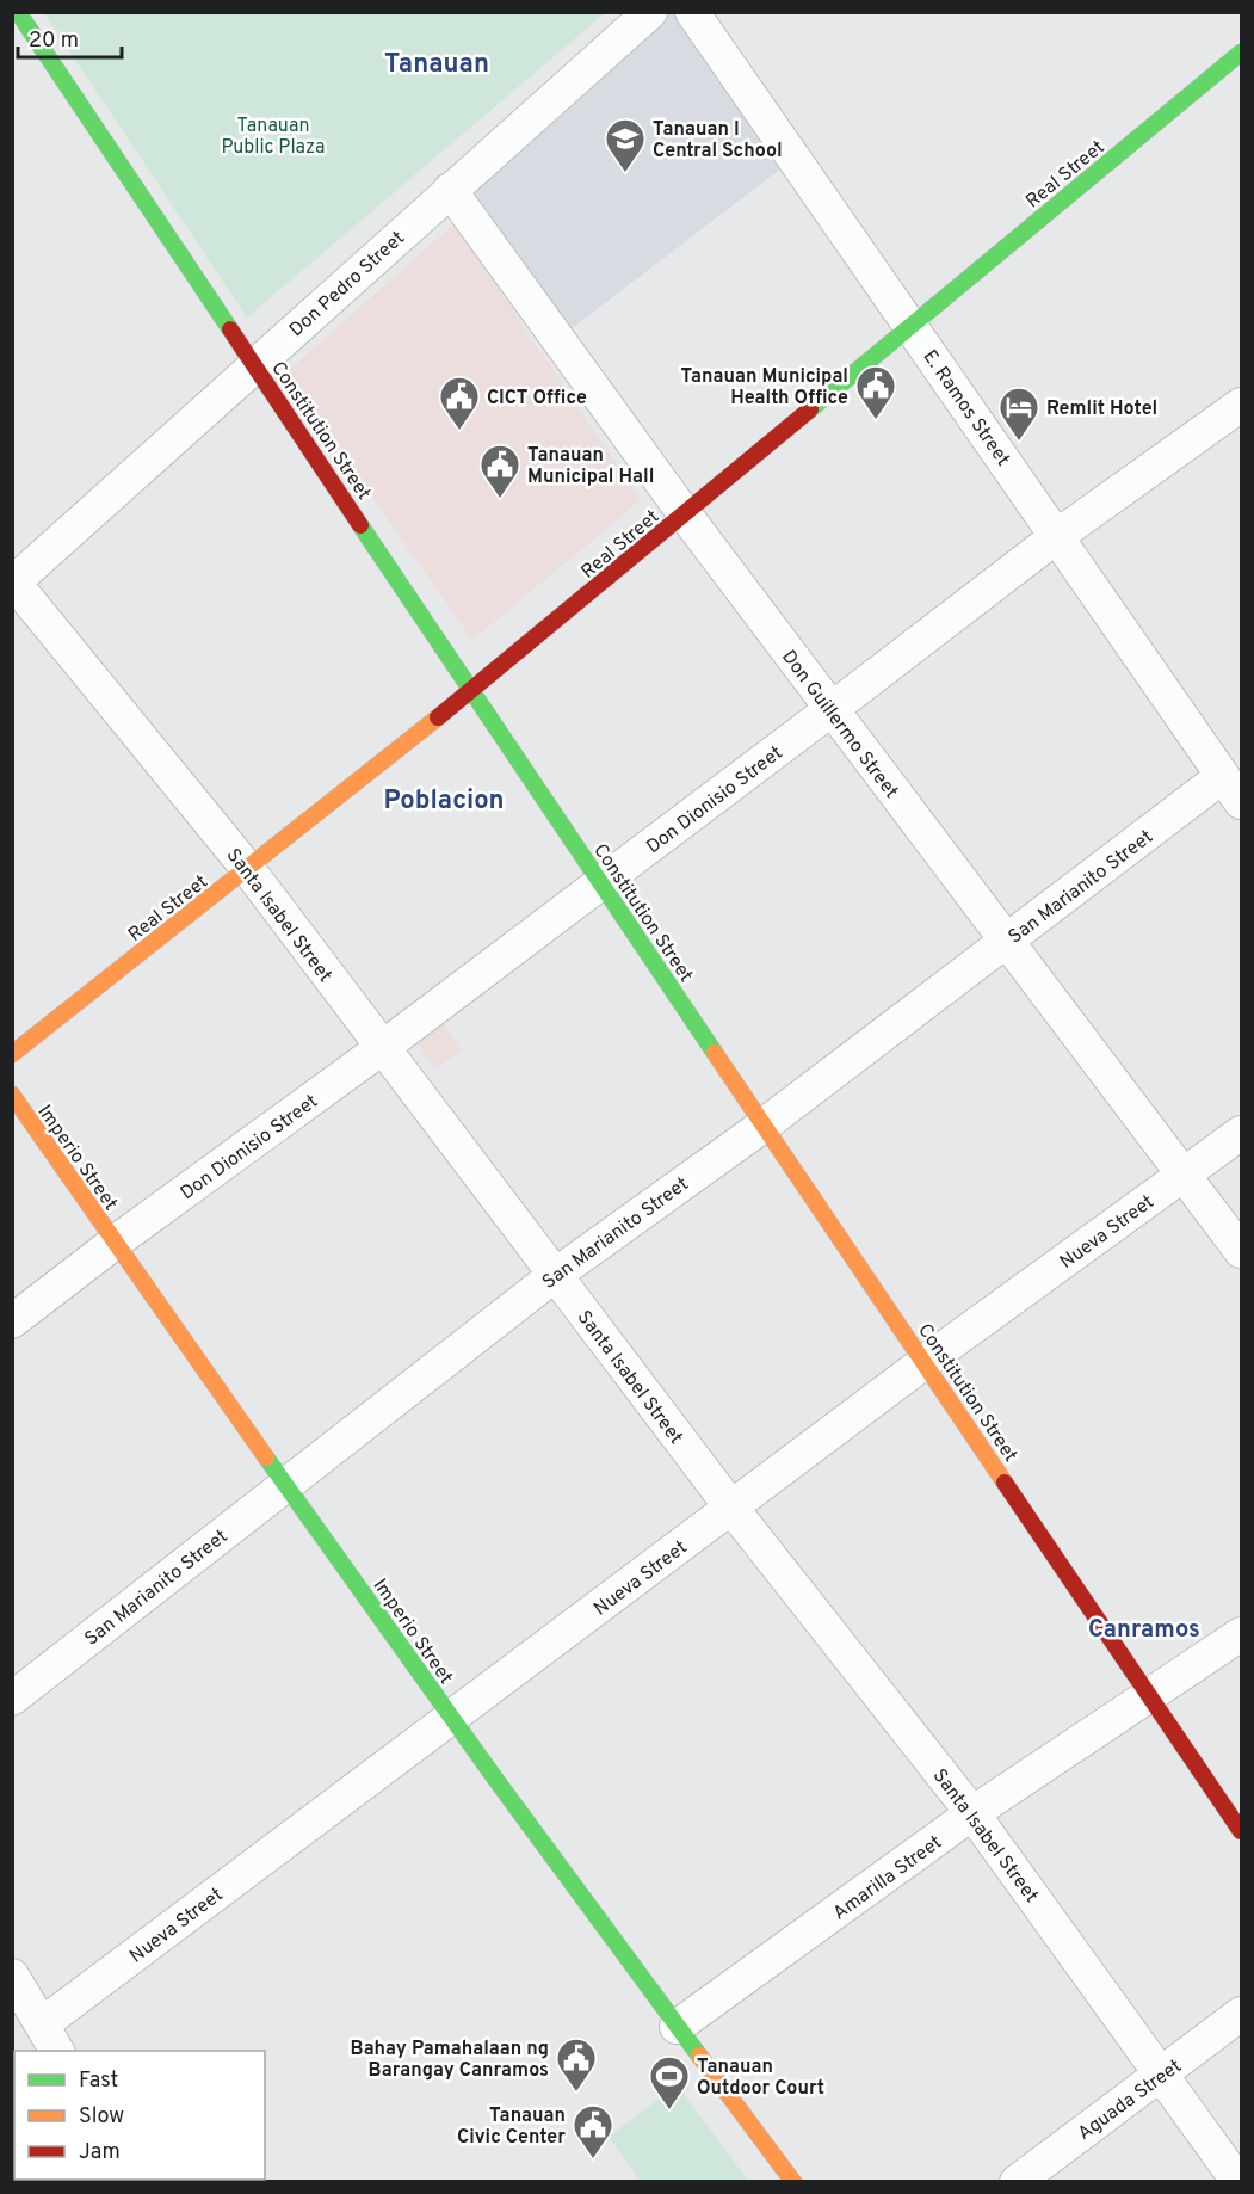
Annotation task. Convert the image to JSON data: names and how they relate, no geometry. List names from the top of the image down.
{
  "streets": {
    "street": [
      "Real Street",
      "Don Pedro Street",
      "E. Ramos Street",
      "Constitution Street",
      "Don Guillermo Street",
      "Don Dionisio Street",
      "San Marianito Street",
      "Santa Isabel Street",
      "Imperio Street",
      "Nueva Street",
      "Amarilla Street",
      "Aguada Street"
    ]
  },
  "crossings": [
    ["Real Street", "E. Ramos Street"],
    ["Real Street", "Constitution Street"],
    ["Real Street", "Don Guillermo Street"],
    ["Real Street", "Santa Isabel Street"],
    ["Don Pedro Street", "Constitution Street"],
    ["Don Pedro Street", "Don Guillermo Street"],
    ["Don Pedro Street", "Santa Isabel Street"],
    ["E. Ramos Street", "Don Dionisio Street"],
    ["E. Ramos Street", "San Marianito Street"],
    ["Constitution Street", "Don Dionisio Street"],
    ["Constitution Street", "San Marianito Street"],
    ["Constitution Street", "Nueva Street"],
    ["Constitution Street", "Amarilla Street"],
    ["Don Guillermo Street", "Don Dionisio Street"],
    ["Don Guillermo Street", "San Marianito Street"],
    ["Don Guillermo Street", "Nueva Street"],
    ["Don Dionisio Street", "Santa Isabel Street"],
    ["Don Dionisio Street", "Imperio Street"],
    ["San Marianito Street", "Santa Isabel Street"],
    ["San Marianito Street", "Imperio Street"],
    ["Santa Isabel Street", "Nueva Street"],
    ["Santa Isabel Street", "Amarilla Street"],
    ["Santa Isabel Street", "Aguada Street"],
    ["Imperio Street", "Nueva Street"],
    ["Imperio Street", "Amarilla Street"]
  ],
  "districts": ["Tanauan", "Poblacion", "Canramos"],
  "parks": ["Tanauan Public Plaza"],
  "places": {
    "school or university": ["Tanauan I Central School"],
    "public building": [
      "Tanauan Municipal Health Office",
      "CICT Office",
      "Tanauan Municipal Hall",
      "Bahay Pamahalaan ng Barangay Canramos",
      "Tanauan Civic Center"
    ],
    "hotel": ["Remlit Hotel"],
    "sports": ["Tanauan Outdoor Court"]
  },
  "legend": ["Fast", "Slow", "Jam"],
  "scale_bar": "20 m"
}
